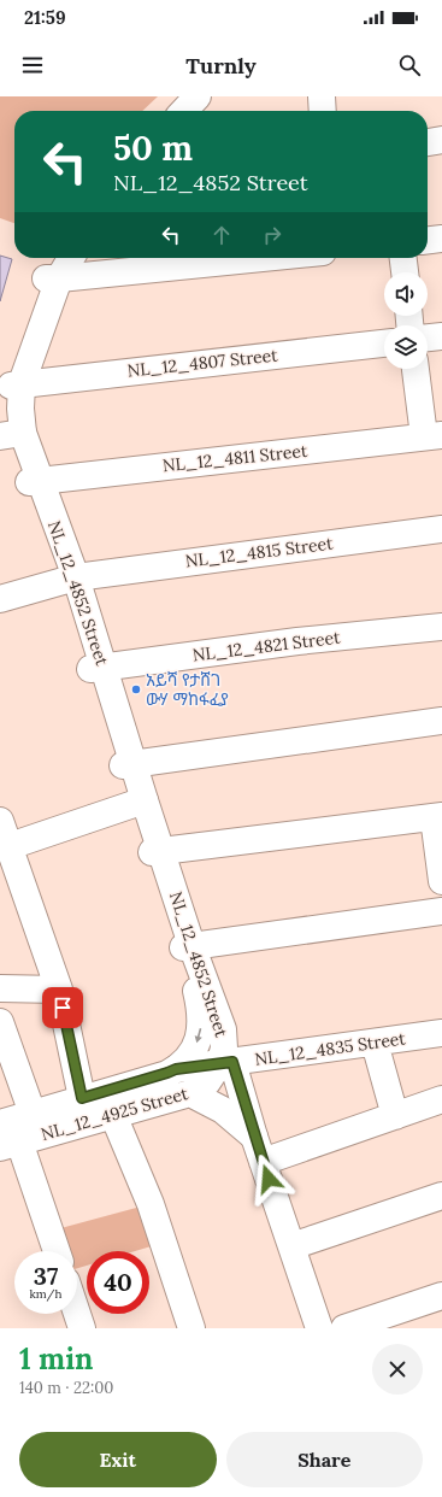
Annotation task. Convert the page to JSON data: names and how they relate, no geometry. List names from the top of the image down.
{
  "streets": {
    "street": [
      "NL_12_4807 Street",
      "NL_12_4811 Street",
      "NL_12_4815 Street",
      "NL_12_4852 Street",
      "NL_12_4821 Street",
      "NL_12_4835 Street",
      "NL_12_4925 Street"
    ]
  },
  "crossings": [
    ["NL_12_4807 Street", "NL_12_4852 Street"],
    ["NL_12_4811 Street", "NL_12_4852 Street"],
    ["NL_12_4815 Street", "NL_12_4852 Street"],
    ["NL_12_4852 Street", "NL_12_4821 Street"],
    ["NL_12_4852 Street", "NL_12_4835 Street"],
    ["NL_12_4852 Street", "NL_12_4925 Street"],
    ["NL_12_4835 Street", "NL_12_4925 Street"]
  ],
  "places": ["አይሻ የታሸገ ውሃ ማከፋፈያ"],
  "page": {
    "status": "21:59",
    "header": "Turnly",
    "turn": ["50 m", "NL_12_4852 Street"],
    "speed": "37 km/h",
    "limit": "40",
    "heading": ["1 min", "140 m · 22:00"],
    "buttons": ["Exit", "Share"]
  }
}
